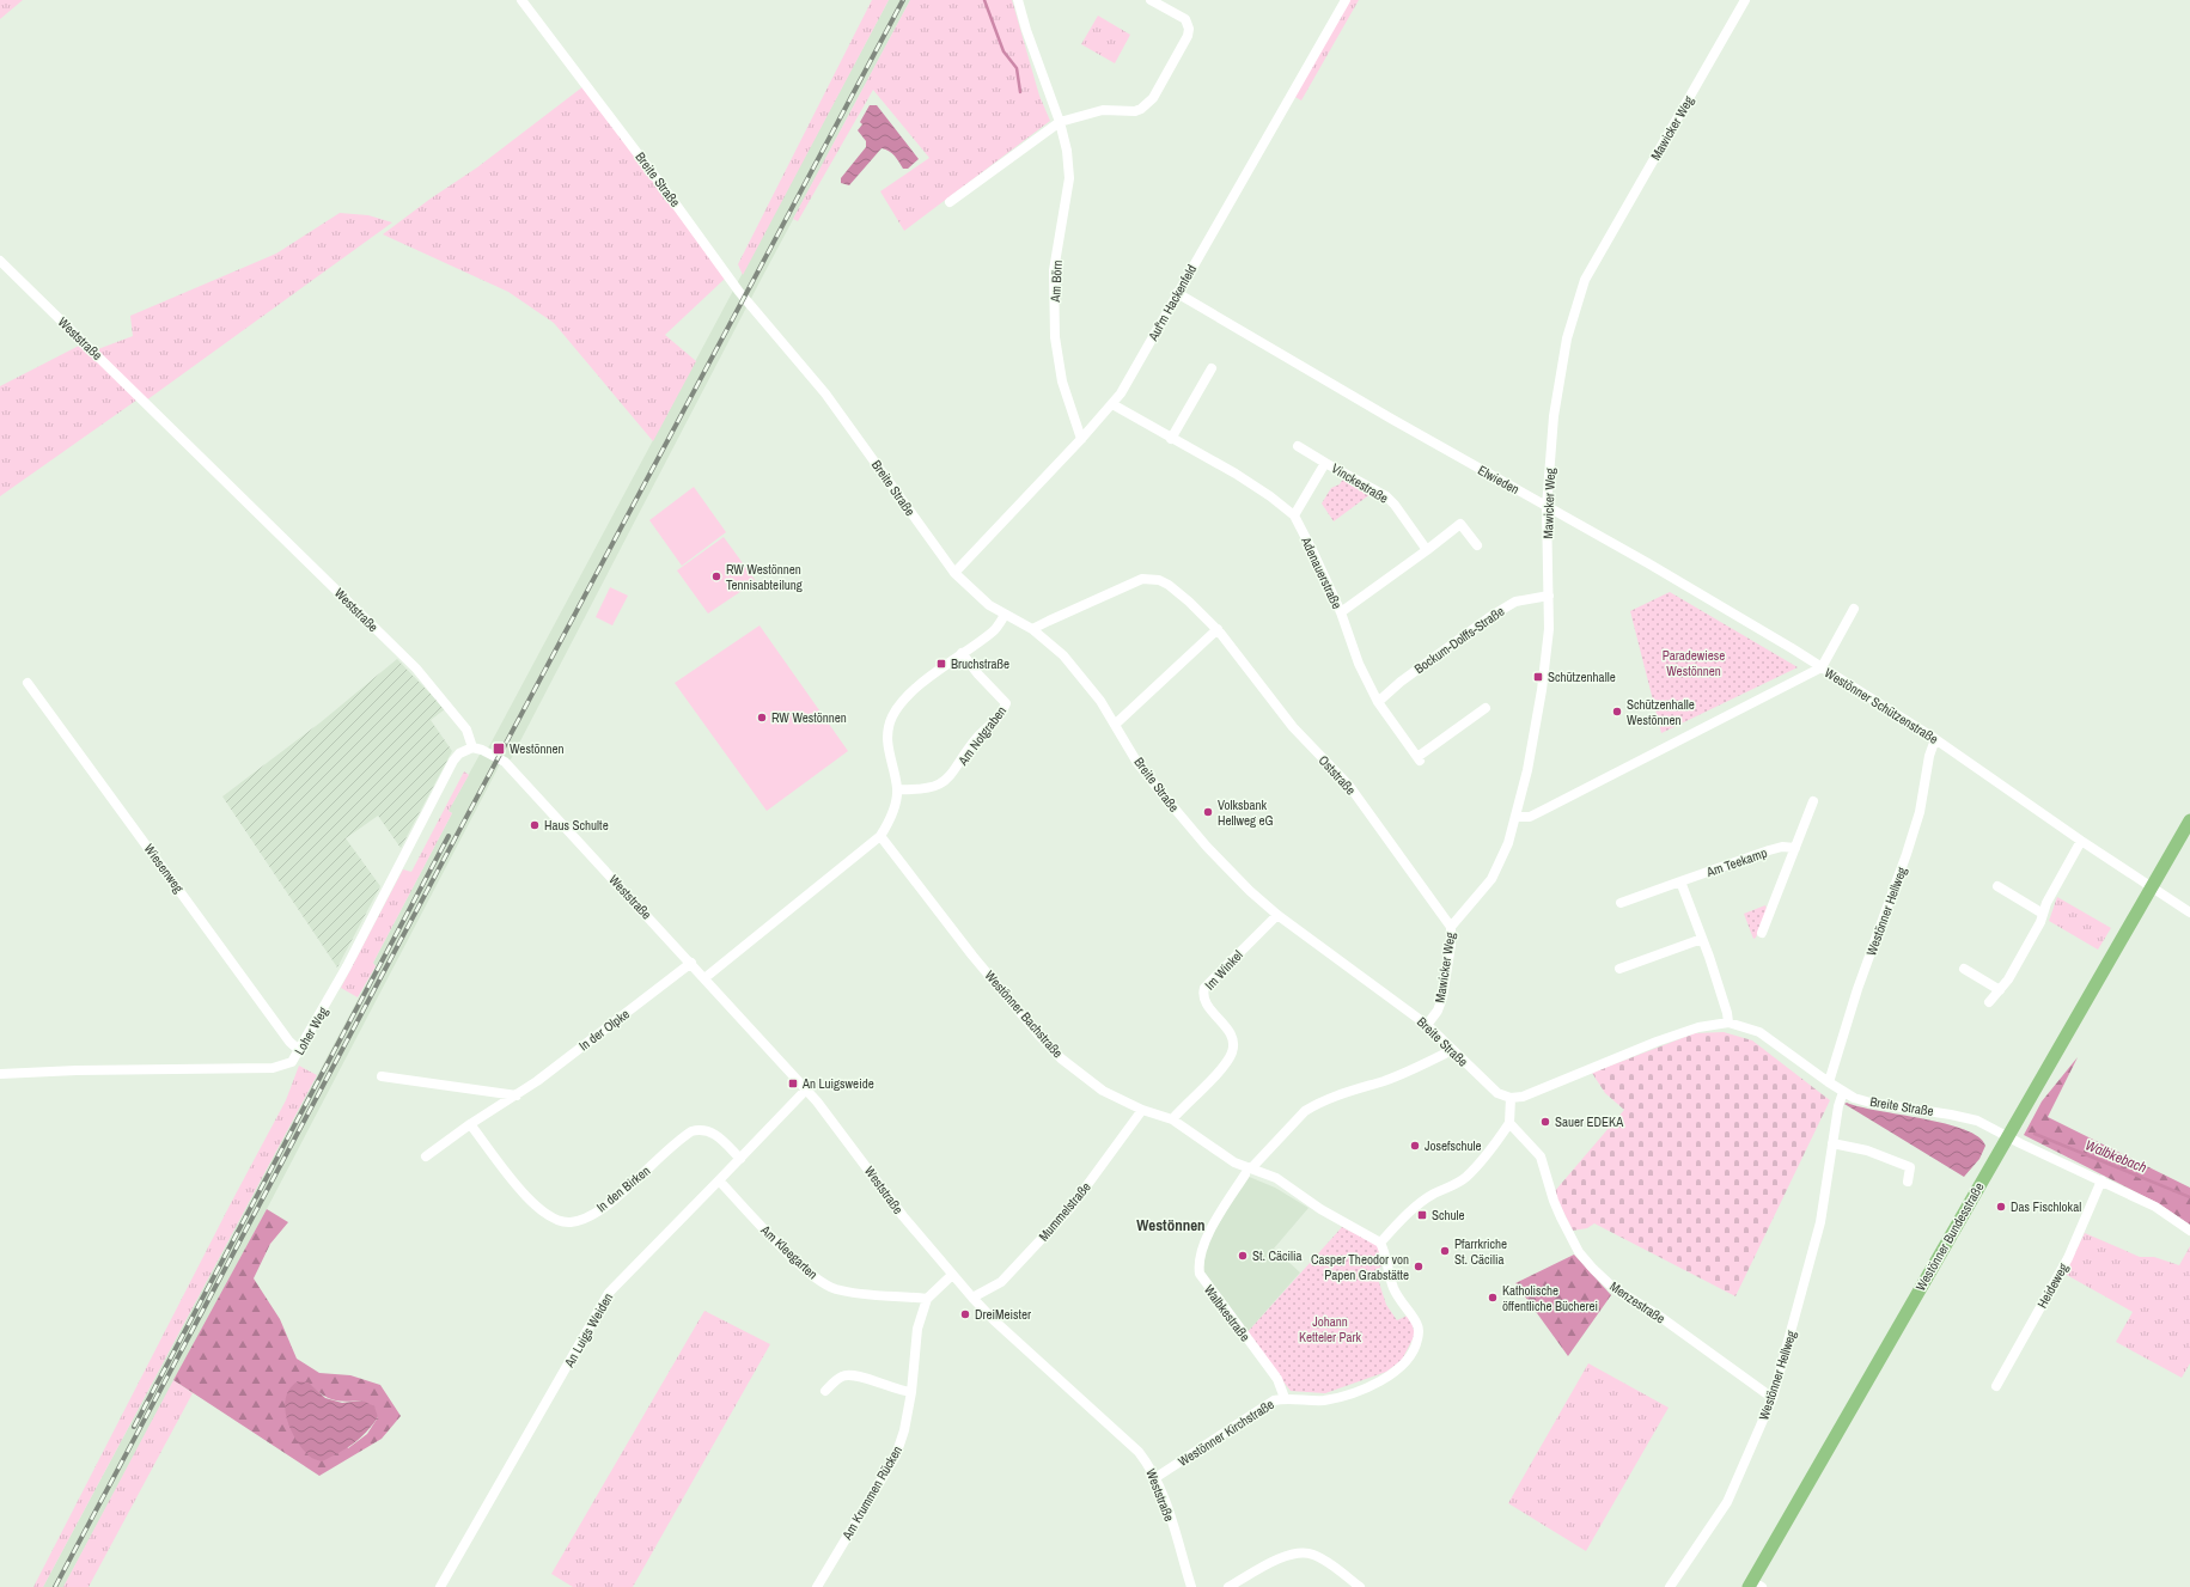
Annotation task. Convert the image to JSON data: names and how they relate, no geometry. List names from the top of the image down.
{
  "streets": {
    "main road": ["Westönner Bundesstraße"],
    "street": [
      "Mawicker Weg",
      "Breite Straße",
      "Am Börn",
      "Auf'm Hackenfeld",
      "Weststraße",
      "Elwieden",
      "Vinckestraße",
      "Adenauerstraße",
      "Bockum-Dolffs-Straße",
      "Westönner Schützenstraße",
      "Am Notgraben",
      "Oststraße",
      "Am Teekamp",
      "Wiesenweg",
      "Westönner Hellweg",
      "Im Winkel",
      "Westönner Bachstraße",
      "In der Olpke",
      "Loher Weg",
      "In den Birken",
      "Mummelstraße",
      "Am Kleegarten",
      "Heideweg",
      "Menzestraße",
      "Walbkestraße",
      "An Luigs Weiden",
      "Westönner Kirchstraße",
      "Am Krummen Rücken"
    ]
  },
  "crossings": [
    ["Mawicker Weg", "Breite Straße"],
    ["Mawicker Weg", "Elwieden"],
    ["Mawicker Weg", "Bockum-Dolffs-Straße"],
    ["Mawicker Weg", "Westönner Schützenstraße"],
    ["Mawicker Weg", "Oststraße"],
    ["Breite Straße", "Auf'm Hackenfeld"],
    ["Breite Straße", "Oststraße"],
    ["Breite Straße", "Westönner Hellweg"],
    ["Breite Straße", "Im Winkel"],
    ["Breite Straße", "Westönner Bundesstraße"],
    ["Breite Straße", "Walbkestraße"],
    ["Am Börn", "Auf'm Hackenfeld"],
    ["Auf'm Hackenfeld", "Elwieden"],
    ["Auf'm Hackenfeld", "Adenauerstraße"],
    ["Weststraße", "In der Olpke"],
    ["Weststraße", "Loher Weg"],
    ["Weststraße", "Mummelstraße"],
    ["Weststraße", "An Luigs Weiden"],
    ["Weststraße", "Westönner Kirchstraße"],
    ["Elwieden", "Westönner Schützenstraße"],
    ["Vinckestraße", "Adenauerstraße"],
    ["Adenauerstraße", "Bockum-Dolffs-Straße"],
    ["Westönner Schützenstraße", "Westönner Hellweg"],
    ["Westönner Schützenstraße", "Westönner Bundesstraße"],
    ["Wiesenweg", "Loher Weg"],
    ["Westönner Hellweg", "Menzestraße"],
    ["Im Winkel", "Westönner Bachstraße"],
    ["Westönner Bachstraße", "Mummelstraße"],
    ["Westönner Bachstraße", "Walbkestraße"],
    ["Westönner Bachstraße", "Westönner Kirchstraße"],
    ["In der Olpke", "In den Birken"],
    ["In den Birken", "An Luigs Weiden"],
    ["Am Kleegarten", "An Luigs Weiden"],
    ["Am Kleegarten", "Am Krummen Rücken"],
    ["Walbkestraße", "Westönner Kirchstraße"]
  ],
  "districts": ["Westönnen"],
  "water": ["Walbkebach"],
  "parks": ["Paradewiese Westönnen", "Johann Ketteler Park"],
  "places": {
    "other": [
      "RW Westönnen Tennisabteilung",
      "Schützenhalle Westönnen",
      "RW Westönnen",
      "Volksbank Hellweg eG",
      "Haus Schulte",
      "Sauer EDEKA",
      "Josefschule",
      "Das Fischlokal",
      "Pfarrkriche St. Cäcilia",
      "St. Cäcilia",
      "Casper Theodor von Papen Grabstätte",
      "Katholische öffentliche Bücherei",
      "DreiMeister"
    ],
    "transit": [
      "Bruchstraße",
      "Schützenhalle",
      "Westönnen",
      "An Luigsweide",
      "Schule"
    ]
  }
}
